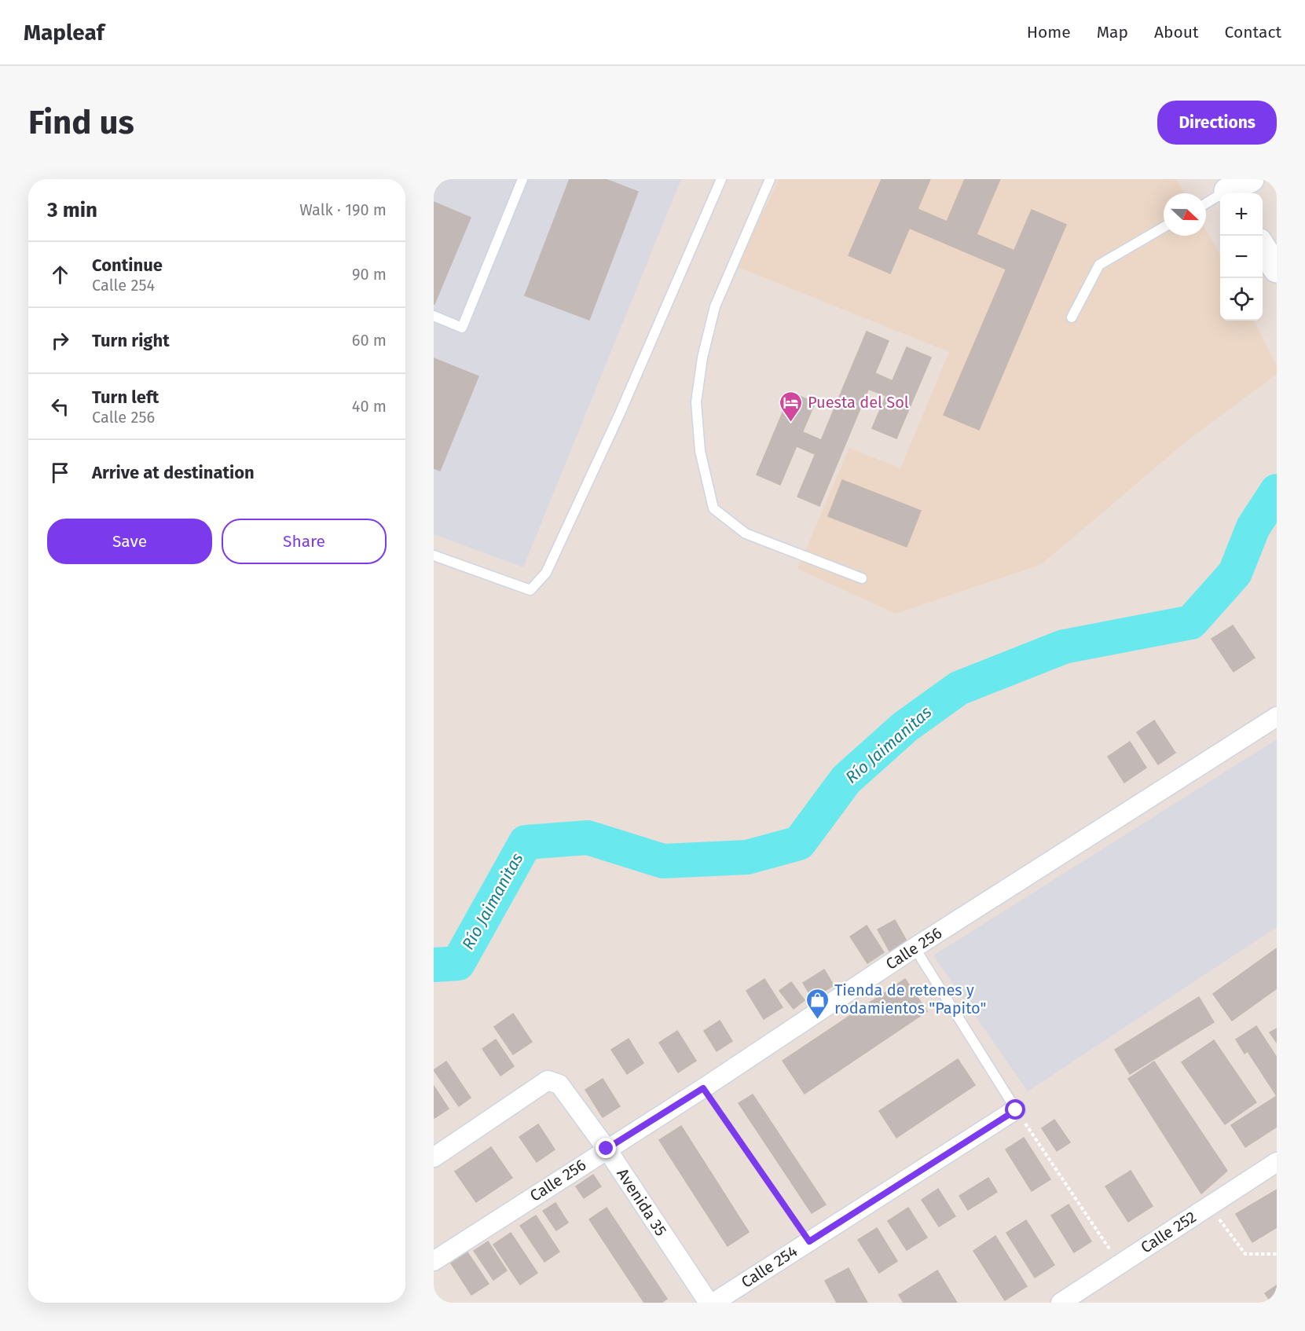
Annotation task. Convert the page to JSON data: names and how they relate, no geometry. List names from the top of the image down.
{
  "streets": {
    "street": [
      "Calle 256",
      "Avenida 35",
      "Calle 252",
      "Calle 254"
    ]
  },
  "crossings": [
    ["Calle 256", "Avenida 35"]
  ],
  "water": ["Río Jaimanitas"],
  "places": {
    "hotel": ["Puesta del Sol"],
    "shop": ["Tienda de retenes y rodamientos \"Papito\""]
  },
  "north": "right",
  "page": {
    "header": "Mapleaf",
    "nav": [
      "Home",
      "Map",
      "About",
      "Contact"
    ],
    "buttons": [
      "Directions",
      ["Save", "Share"]
    ],
    "title": "Find us",
    "heading": ["3 min", "Walk · 190 m"],
    "map_buttons": ["+", "−"],
    "list": [
      ["Continue", "Calle 254", "90 m"],
      ["Turn right", "60 m"],
      ["Turn left", "Calle 256", "40 m"],
      "Arrive at destination"
    ]
  }
}
